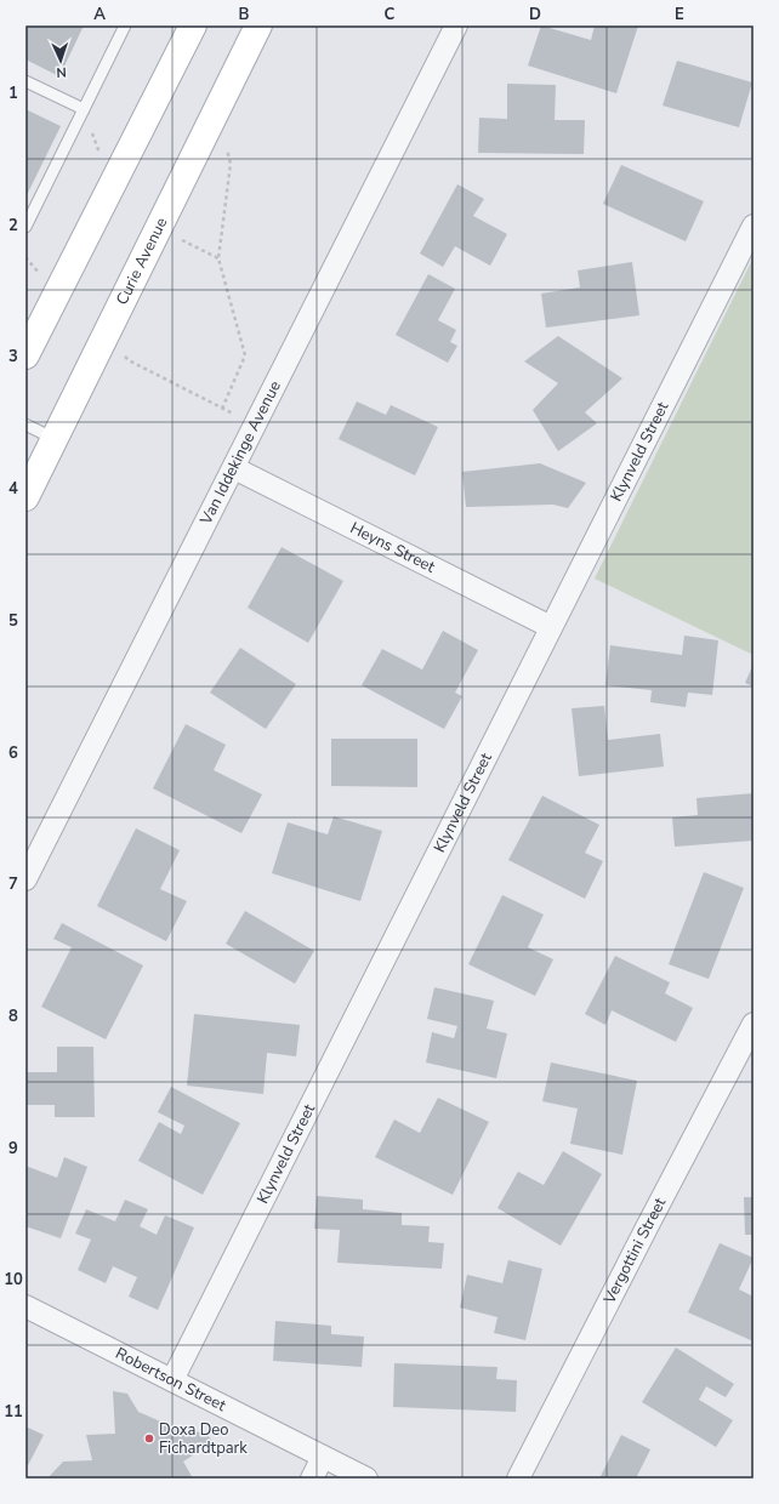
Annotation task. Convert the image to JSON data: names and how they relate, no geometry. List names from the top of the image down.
{
  "streets": {
    "main road": ["Curie Avenue"],
    "street": [
      "Klynveld Street",
      "Van Iddekinge Avenue",
      "Heyns Street",
      "Vergottini Street",
      "Robertson Street"
    ]
  },
  "crossings": [
    ["Klynveld Street", "Heyns Street"],
    ["Klynveld Street", "Robertson Street"],
    ["Van Iddekinge Avenue", "Heyns Street"]
  ],
  "places": ["Doxa Deo Fichardtpark"],
  "north": "bottom",
  "grid": {
    "columns": [
      "A",
      "B",
      "C",
      "D",
      "E"
    ],
    "rows": [
      "1",
      "2",
      "3",
      "4",
      "5",
      "6",
      "7",
      "8",
      "9",
      "10",
      "11"
    ]
  }
}
